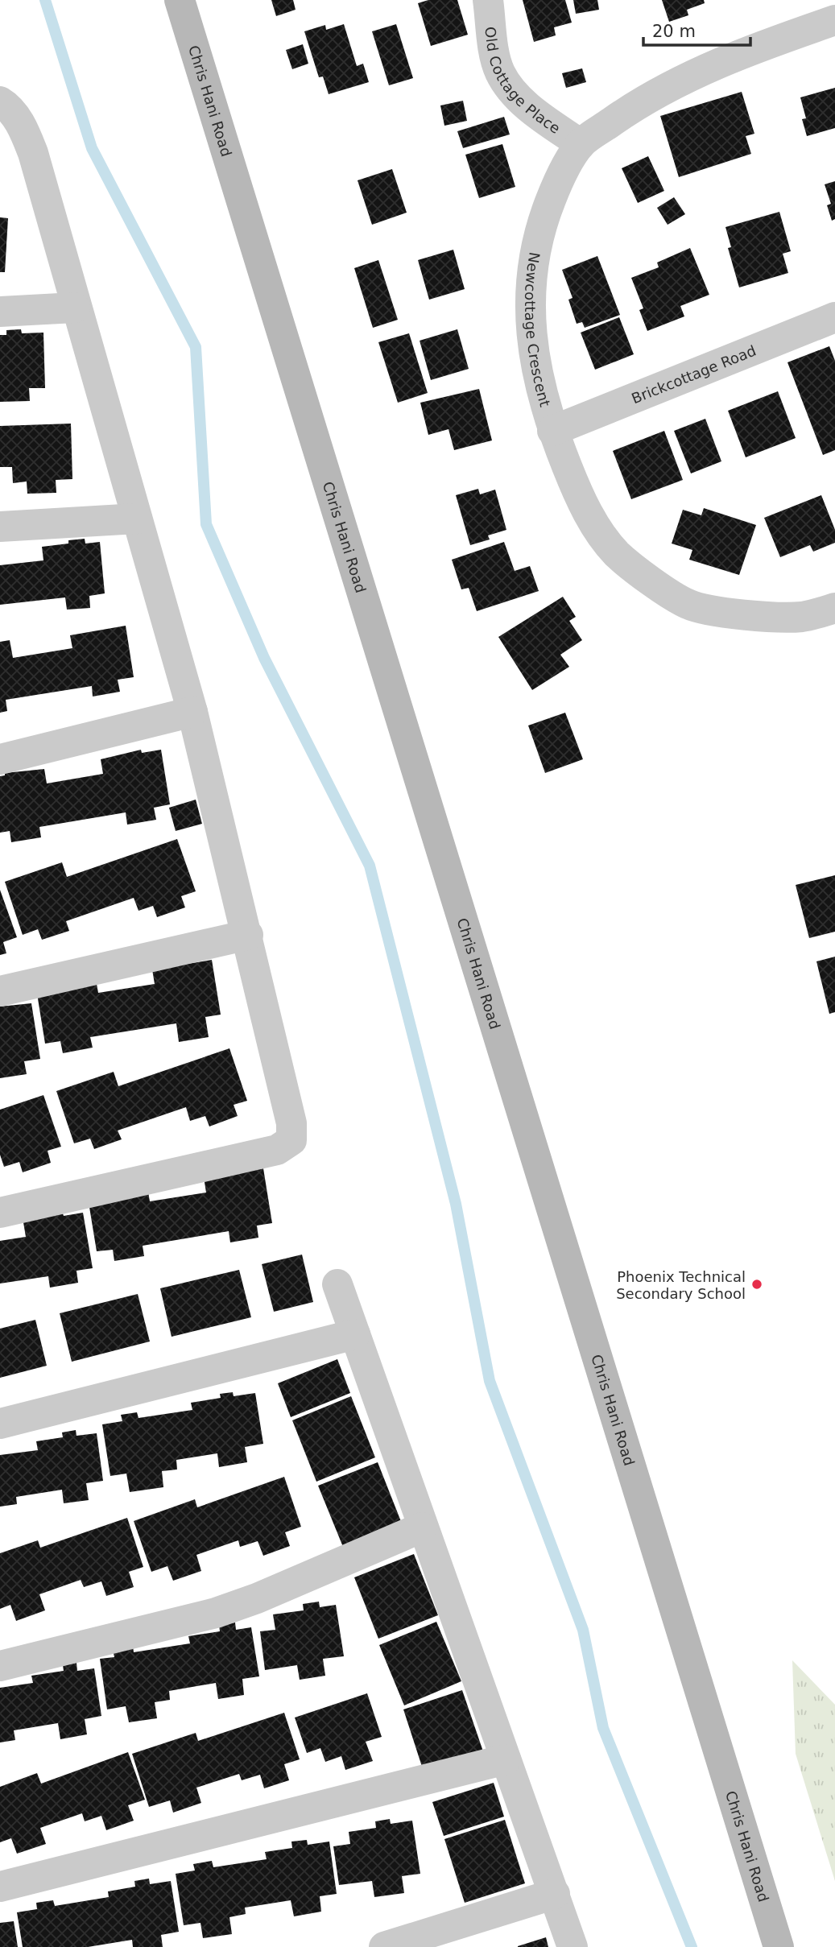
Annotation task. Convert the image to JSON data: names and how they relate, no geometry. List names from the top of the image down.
{
  "streets": {
    "main road": ["Chris Hani Road"],
    "street": ["Old Cottage Place", "Newcottage Crescent", "Brickcottage Road"]
  },
  "crossings": [
    ["Old Cottage Place", "Newcottage Crescent"],
    ["Newcottage Crescent", "Brickcottage Road"]
  ],
  "places": ["Phoenix Technical Secondary School"],
  "scale_bar": "20 m"
}
